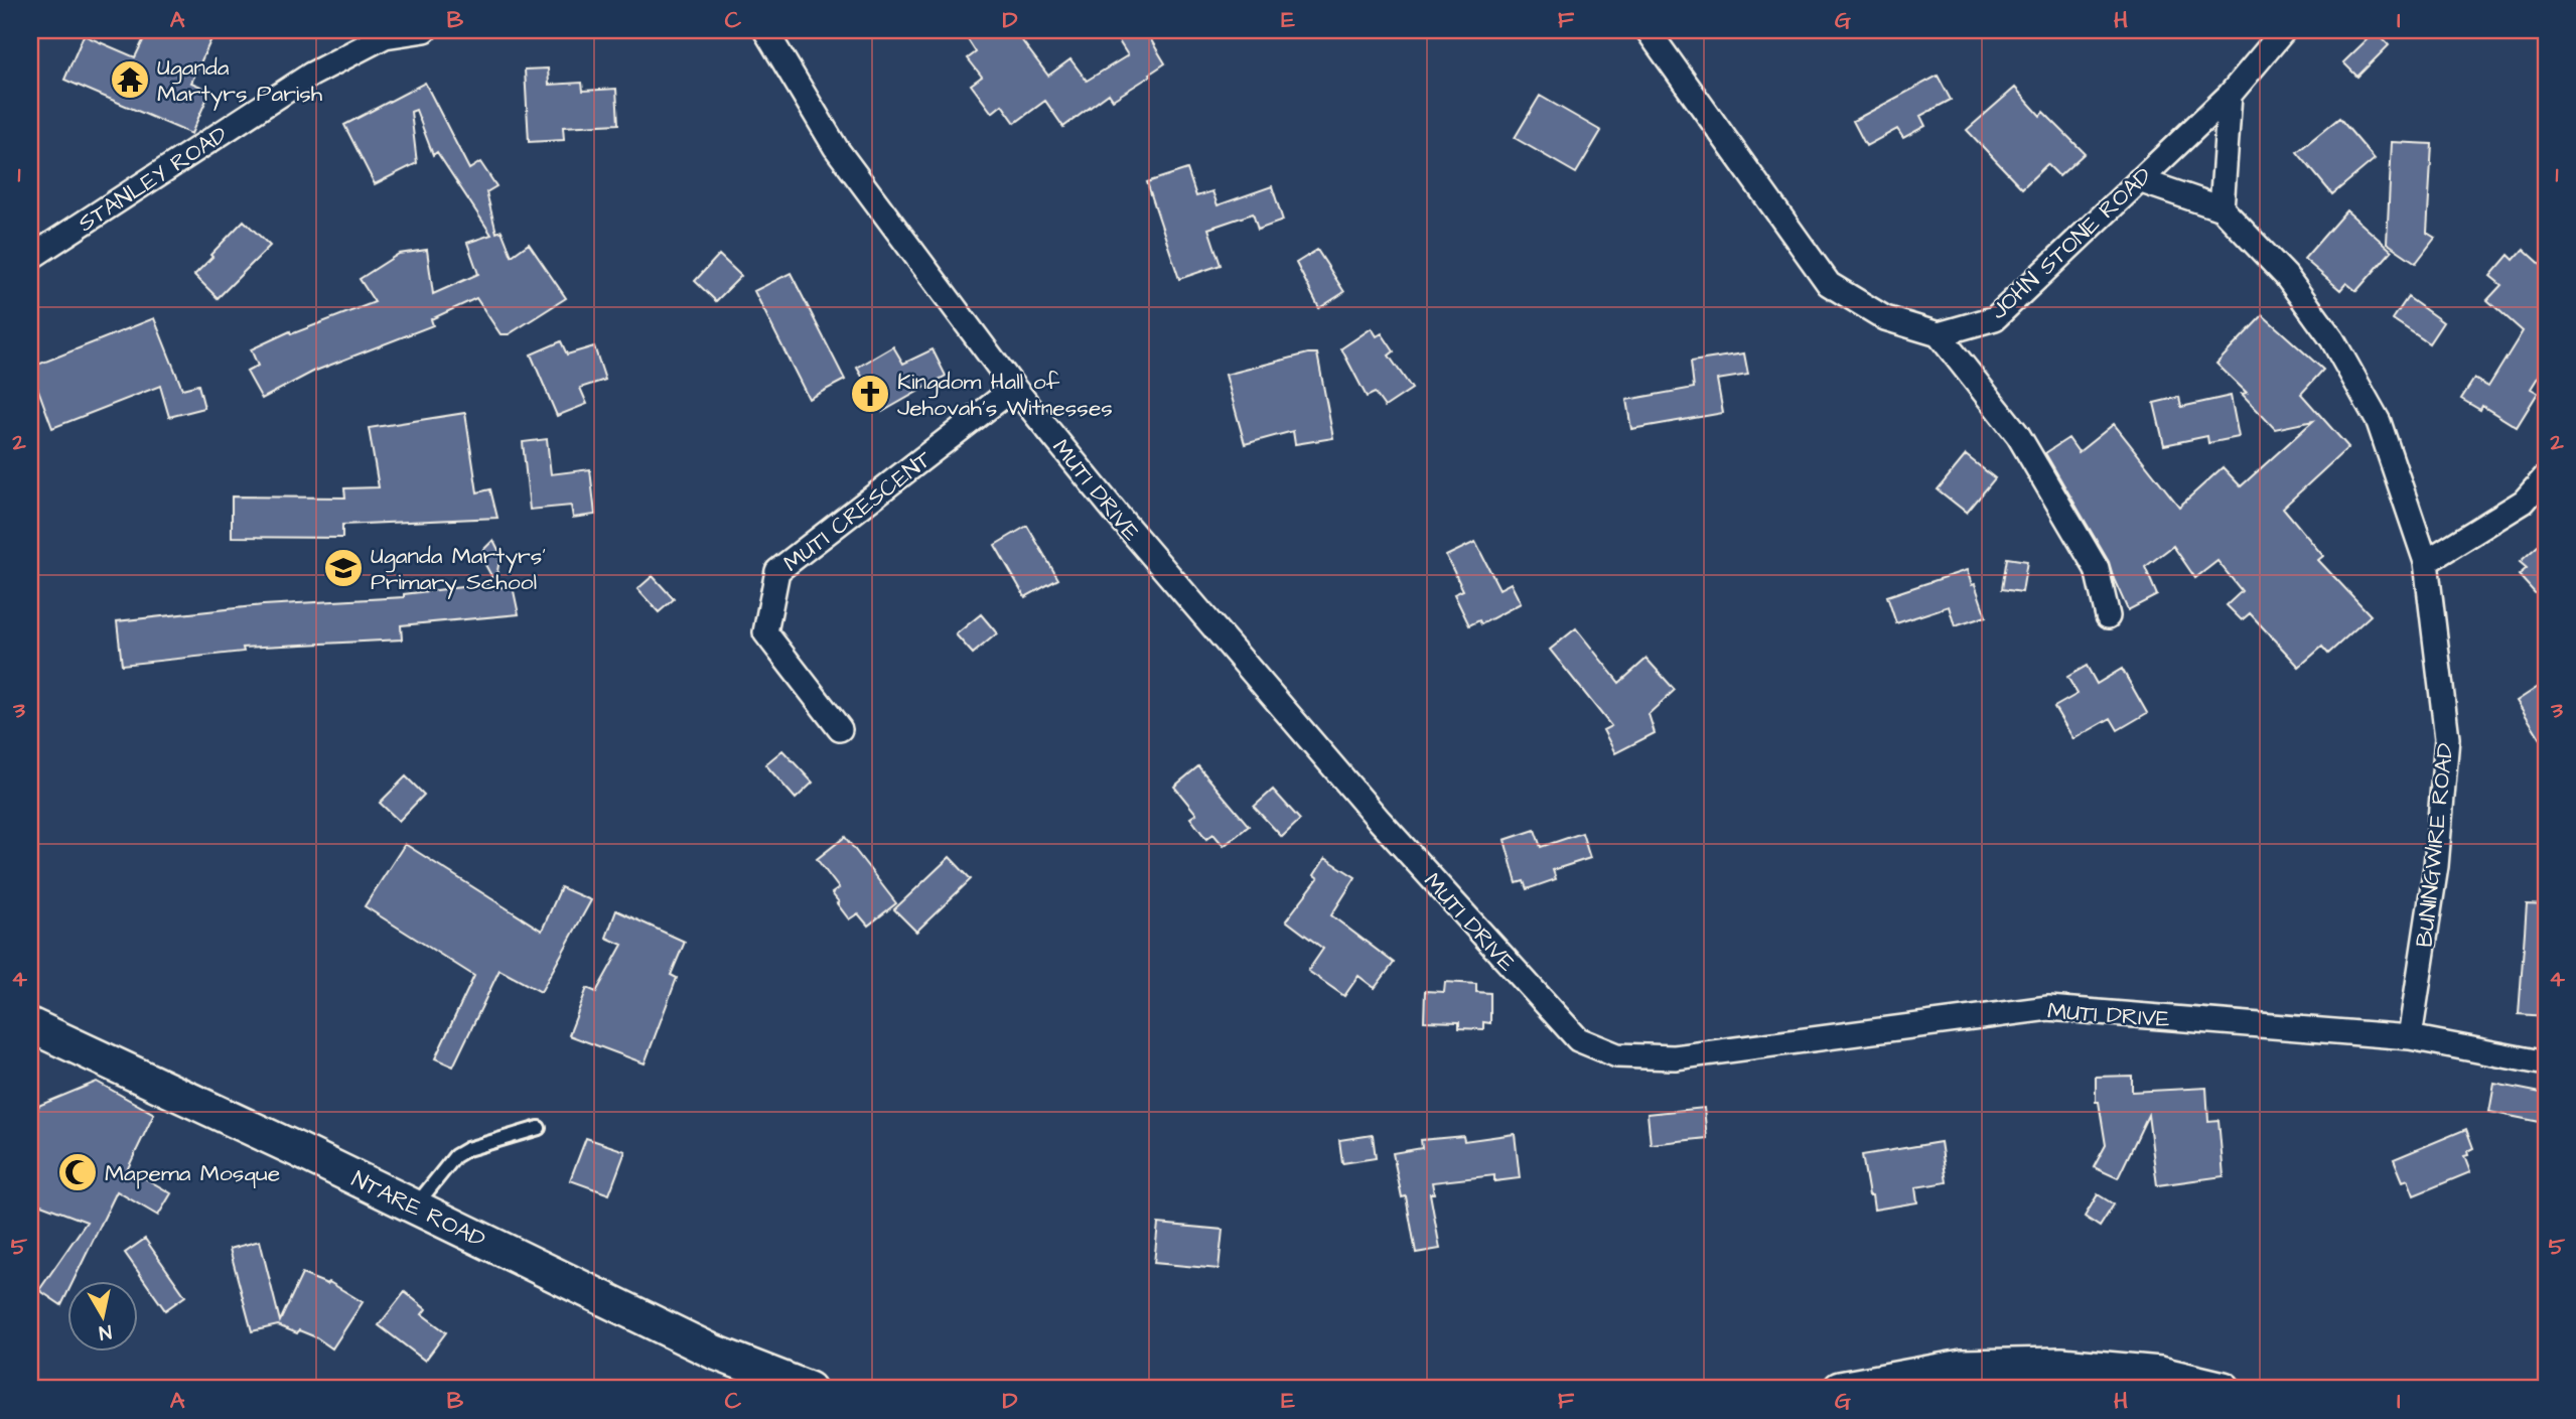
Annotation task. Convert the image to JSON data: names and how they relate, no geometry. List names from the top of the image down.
{
  "streets": {
    "main road": ["NTARE ROAD"],
    "street": [
      "STANLEY ROAD",
      "JOHN STONE ROAD",
      "MUTI DRIVE",
      "MUTI CRESCENT",
      "BUNINGWIRE ROAD"
    ]
  },
  "crossings": [
    ["JOHN STONE ROAD", "BUNINGWIRE ROAD"],
    ["MUTI DRIVE", "MUTI CRESCENT"],
    ["MUTI DRIVE", "BUNINGWIRE ROAD"]
  ],
  "places": {
    "temple": ["Uganda Martyrs Parish"],
    "church": ["Kingdom Hall of Jehovah's Witnesses"],
    "school or university": ["Uganda Martyrs' Primary School"],
    "mosque": ["Mapema Mosque"]
  },
  "north": "bottom",
  "grid": {
    "columns": [
      "A",
      "B",
      "C",
      "D",
      "E",
      "F",
      "G",
      "H",
      "I"
    ],
    "rows": [
      "1",
      "2",
      "3",
      "4",
      "5"
    ]
  }
}
